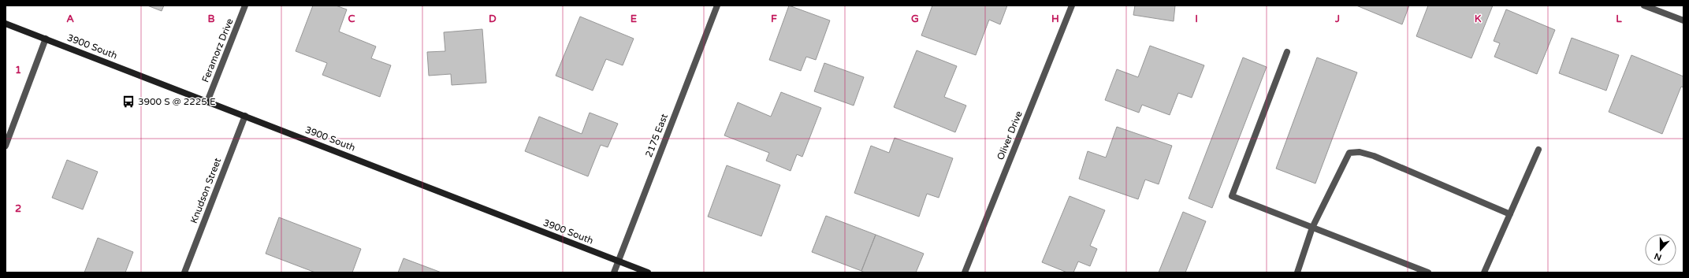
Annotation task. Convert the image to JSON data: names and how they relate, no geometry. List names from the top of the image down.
{
  "streets": {
    "main road": ["3900 South"],
    "street": [
      "Feramorz Drive",
      "2175 East",
      "Oliver Drive",
      "Knudson Street"
    ]
  },
  "crossings": [
    ["3900 South", "Feramorz Drive"],
    ["3900 South", "2175 East"],
    ["3900 South", "Knudson Street"]
  ],
  "places": {
    "bus stop": ["3900 S @ 2225 E"]
  },
  "north": "bottom",
  "grid": {
    "columns": [
      "A",
      "B",
      "C",
      "D",
      "E",
      "F",
      "G",
      "H",
      "I",
      "J",
      "K",
      "L"
    ],
    "rows": ["1", "2"]
  }
}
